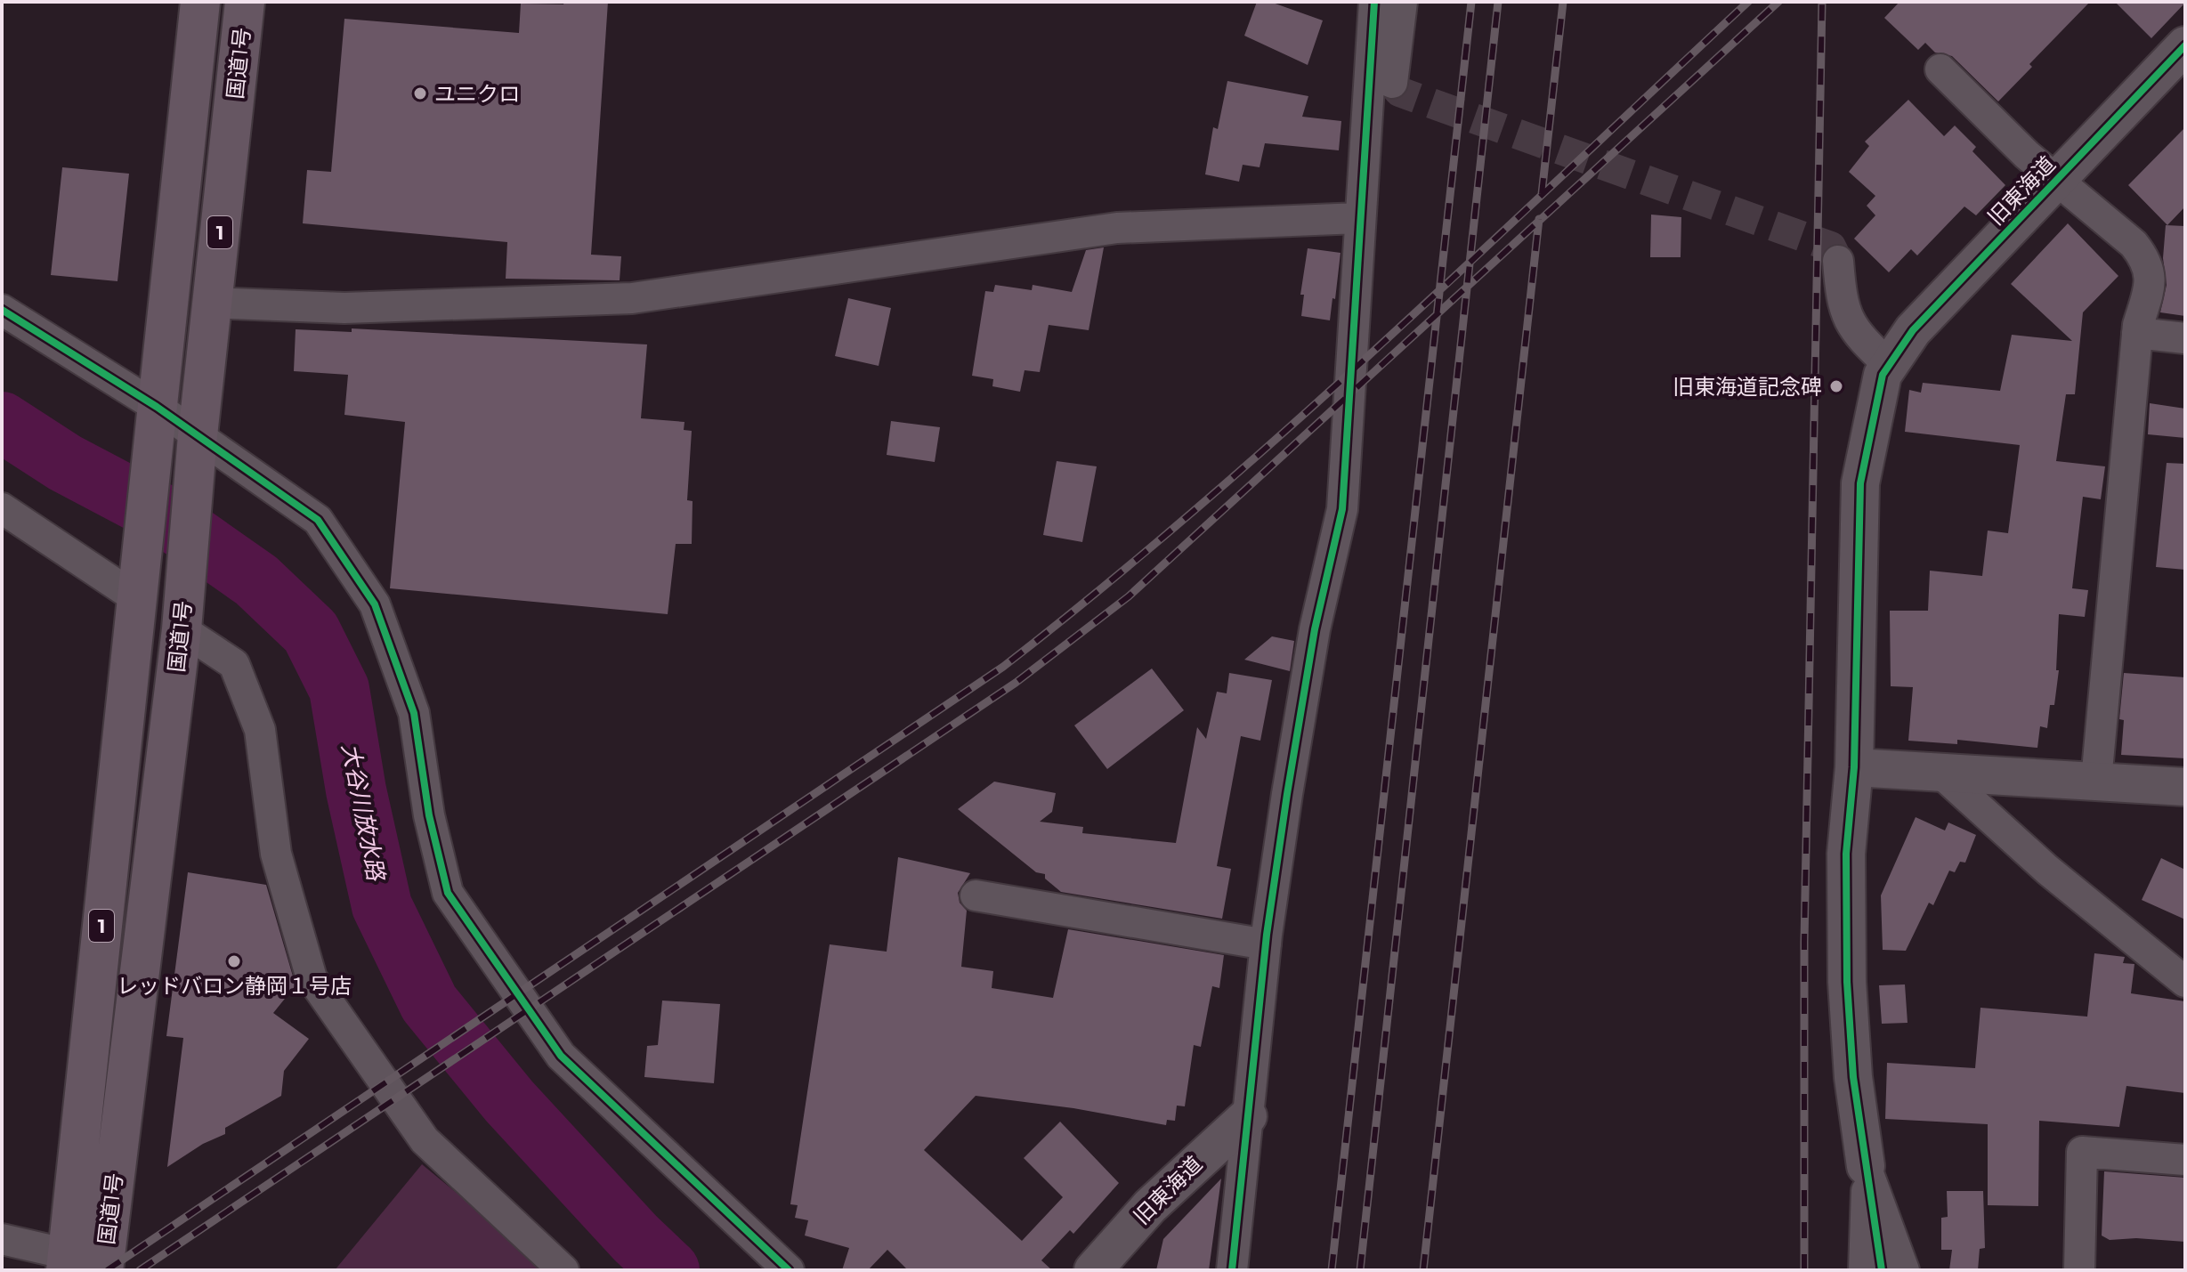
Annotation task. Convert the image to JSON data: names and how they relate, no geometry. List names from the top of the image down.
{
  "streets": {
    "highway": ["国道1号", "1"],
    "street": ["旧東海道"]
  },
  "water": ["大谷川放水路"],
  "places": ["ユニクロ", "旧東海道記念碑", "レッドバロン静岡１号店"]
}
